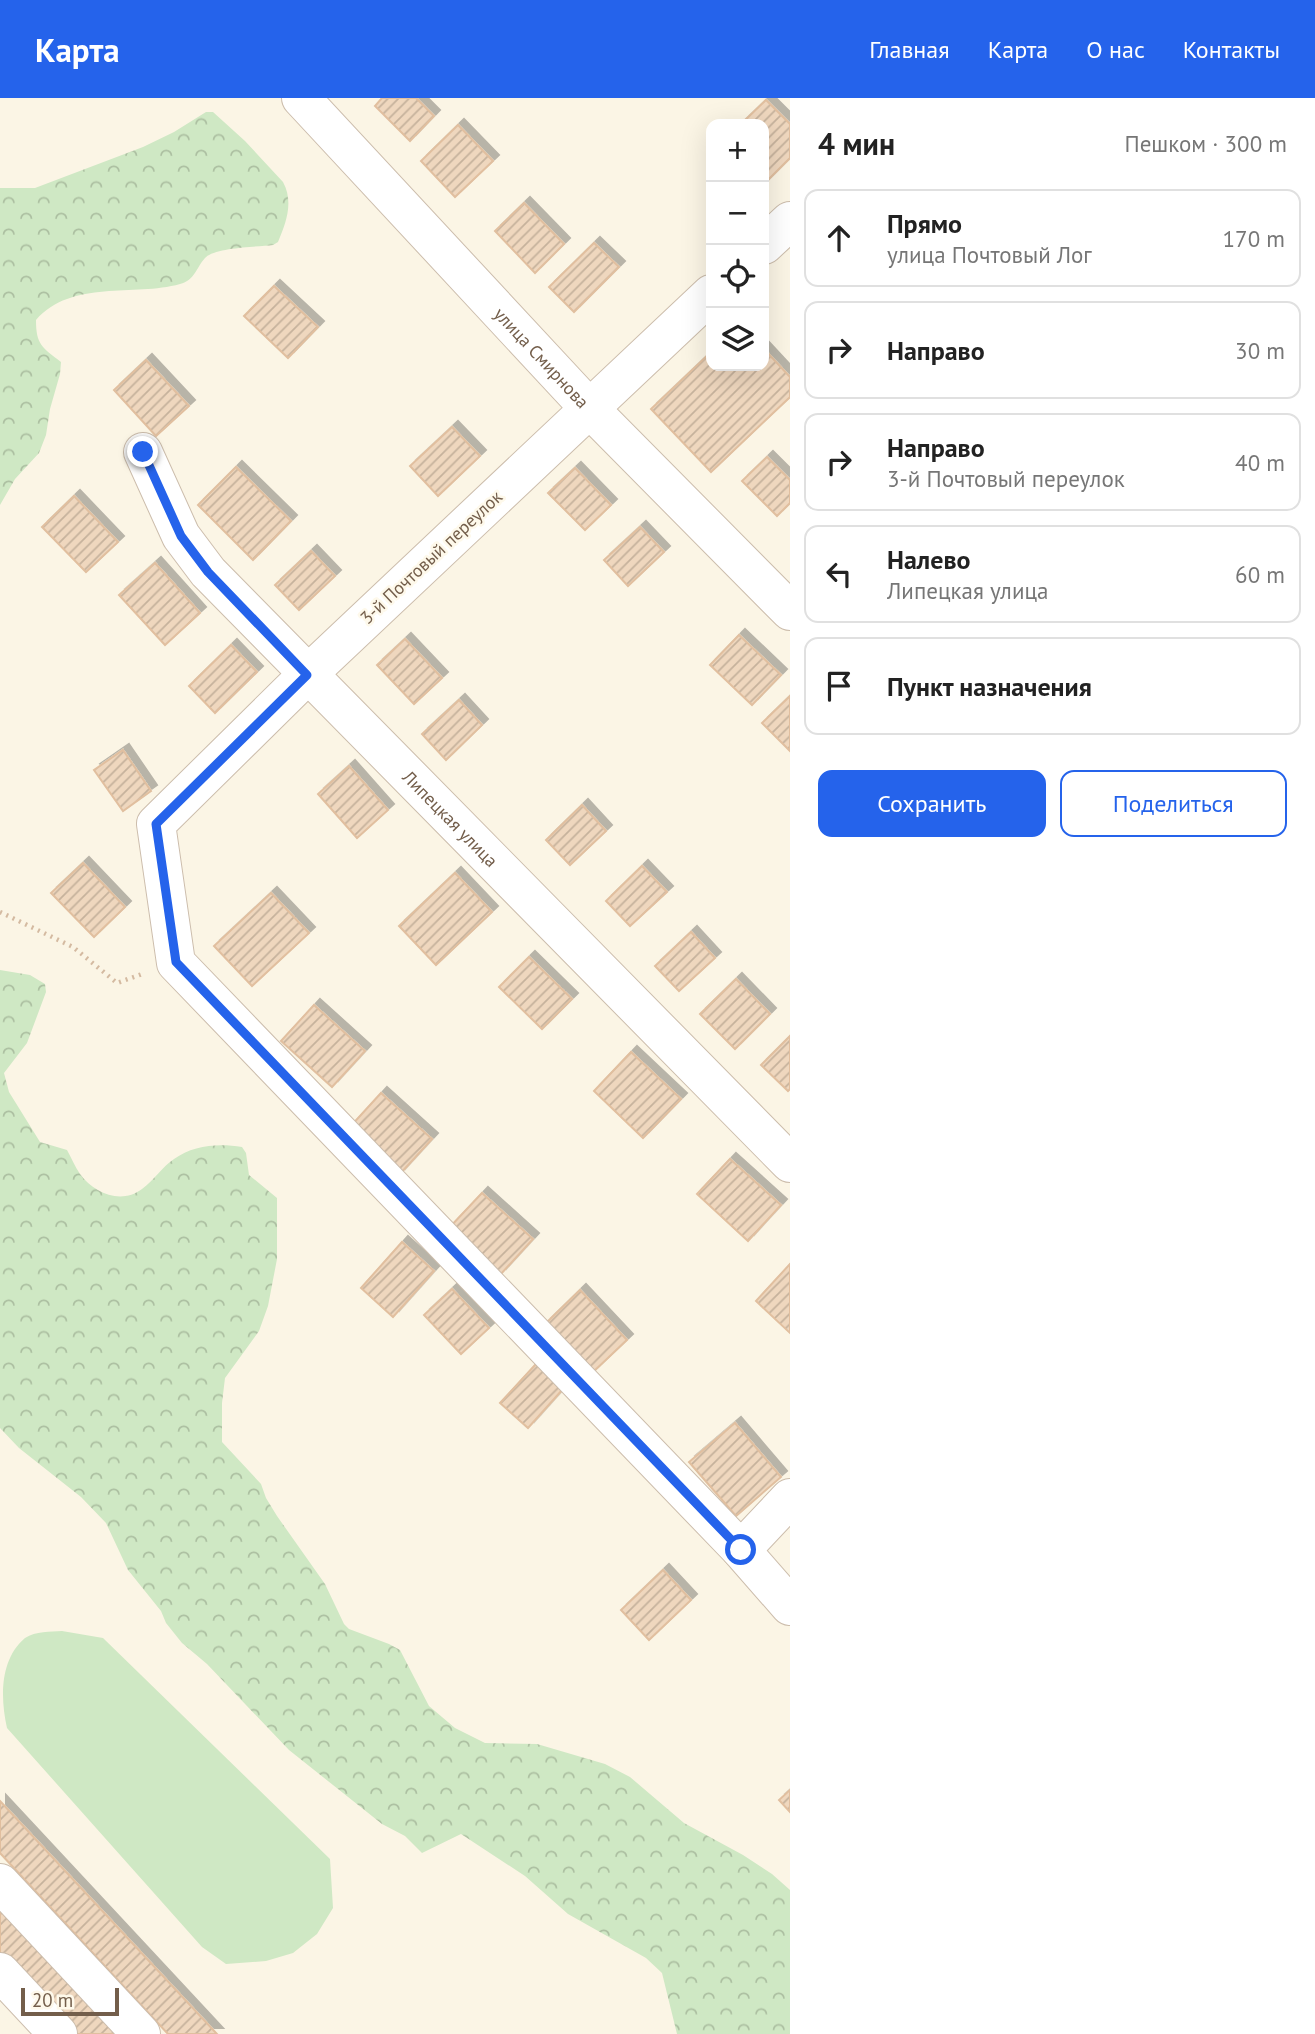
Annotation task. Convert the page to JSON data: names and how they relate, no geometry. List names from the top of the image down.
{
  "streets": {
    "street": ["улица Смирнова", "3-й Почтовый переулок", "Липецкая улица"]
  },
  "crossings": [
    ["улица Смирнова", "3-й Почтовый переулок"],
    ["3-й Почтовый переулок", "Липецкая улица"]
  ],
  "scale_bar": "20 m",
  "page": {
    "header": "Карта",
    "nav": [
      "Главная",
      "Карта",
      "О нас",
      "Контакты"
    ],
    "heading": ["4 мин", "Пешком · 300 m"],
    "map_buttons": ["+", "−"],
    "list": [
      ["Прямо", "улица Почтовый Лог", "170 m"],
      ["Направо", "30 m"],
      ["Направо", "3-й Почтовый переулок", "40 m"],
      ["Налево", "Липецкая улица", "60 m"],
      "Пункт назначения"
    ],
    "buttons": ["Сохранить", "Поделиться"],
    "scale": "20 m"
  }
}
